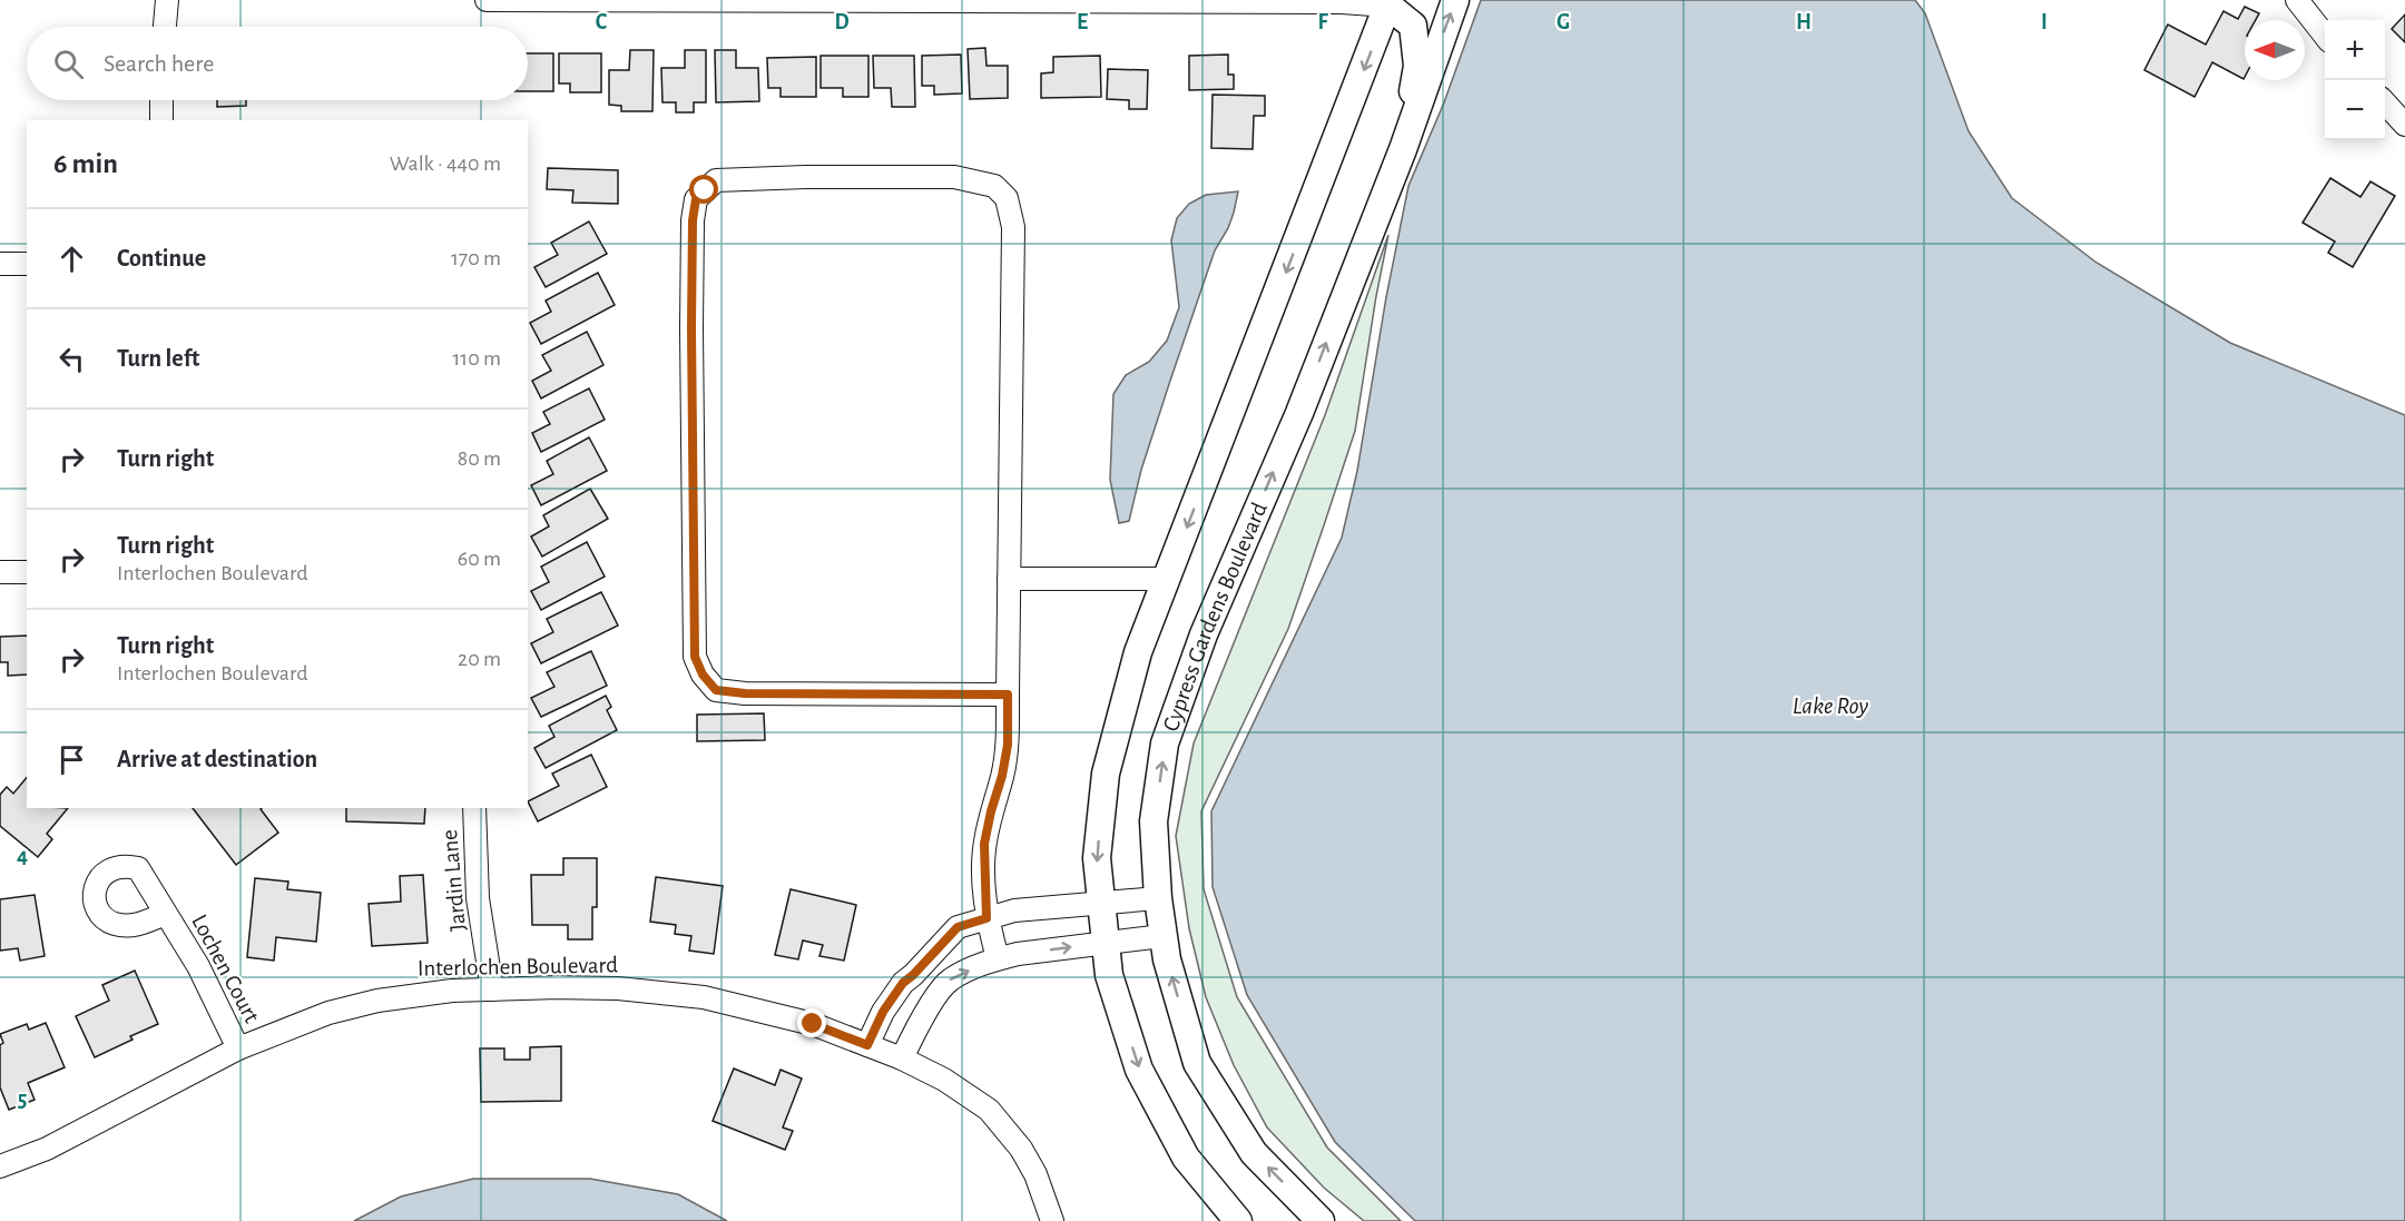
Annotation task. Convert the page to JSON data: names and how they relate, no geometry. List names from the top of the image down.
{
  "streets": {
    "main road": ["Cypress Gardens Boulevard"],
    "street": ["Jardin Lane", "Interlochen Boulevard", "Lochen Court"]
  },
  "crossings": [
    ["Jardin Lane", "Interlochen Boulevard"],
    ["Interlochen Boulevard", "Lochen Court"]
  ],
  "water": ["Lake Roy"],
  "north": "left",
  "page": {
    "map_buttons": ["+", "−"],
    "search": "Search here",
    "heading": ["6 min", "Walk · 440 m"],
    "list": [
      ["Continue", "170 m"],
      ["Turn left", "110 m"],
      ["Turn right", "80 m"],
      ["Turn right", "Interlochen Boulevard", "60 m"],
      ["Turn right", "Interlochen Boulevard", "20 m"],
      "Arrive at destination"
    ]
  },
  "grid": {
    "columns": [
      "C",
      "D",
      "E",
      "F",
      "G",
      "H",
      "I"
    ],
    "rows": ["4", "5"]
  }
}
